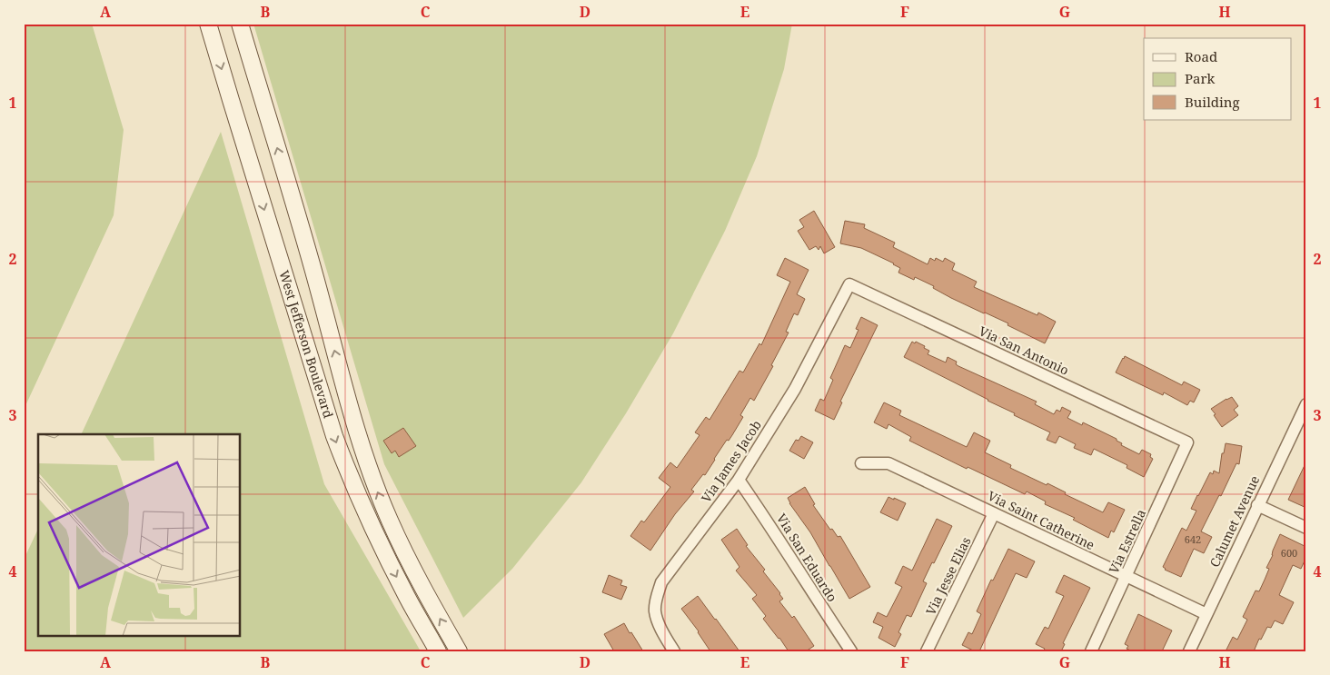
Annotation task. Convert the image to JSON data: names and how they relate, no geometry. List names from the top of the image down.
{
  "streets": {
    "main road": ["West Jefferson Boulevard"],
    "street": [
      "Via San Antonio",
      "Via James Jacob",
      "Via Saint Catherine",
      "Calumet Avenue",
      "Via Estrella",
      "Via San Eduardo",
      "Via Jesse Elias"
    ]
  },
  "crossings": [
    ["Via San Antonio", "Via James Jacob"],
    ["Via San Antonio", "Via Estrella"],
    ["Via James Jacob", "Via San Eduardo"],
    ["Via Saint Catherine", "Calumet Avenue"],
    ["Via Saint Catherine", "Via Estrella"],
    ["Via Saint Catherine", "Via Jesse Elias"]
  ],
  "house_numbers": ["642", "600"],
  "legend": ["Road", "Park", "Building"],
  "grid": {
    "columns": [
      "A",
      "B",
      "C",
      "D",
      "E",
      "F",
      "G",
      "H"
    ],
    "rows": [
      "1",
      "2",
      "3",
      "4"
    ]
  }
}
